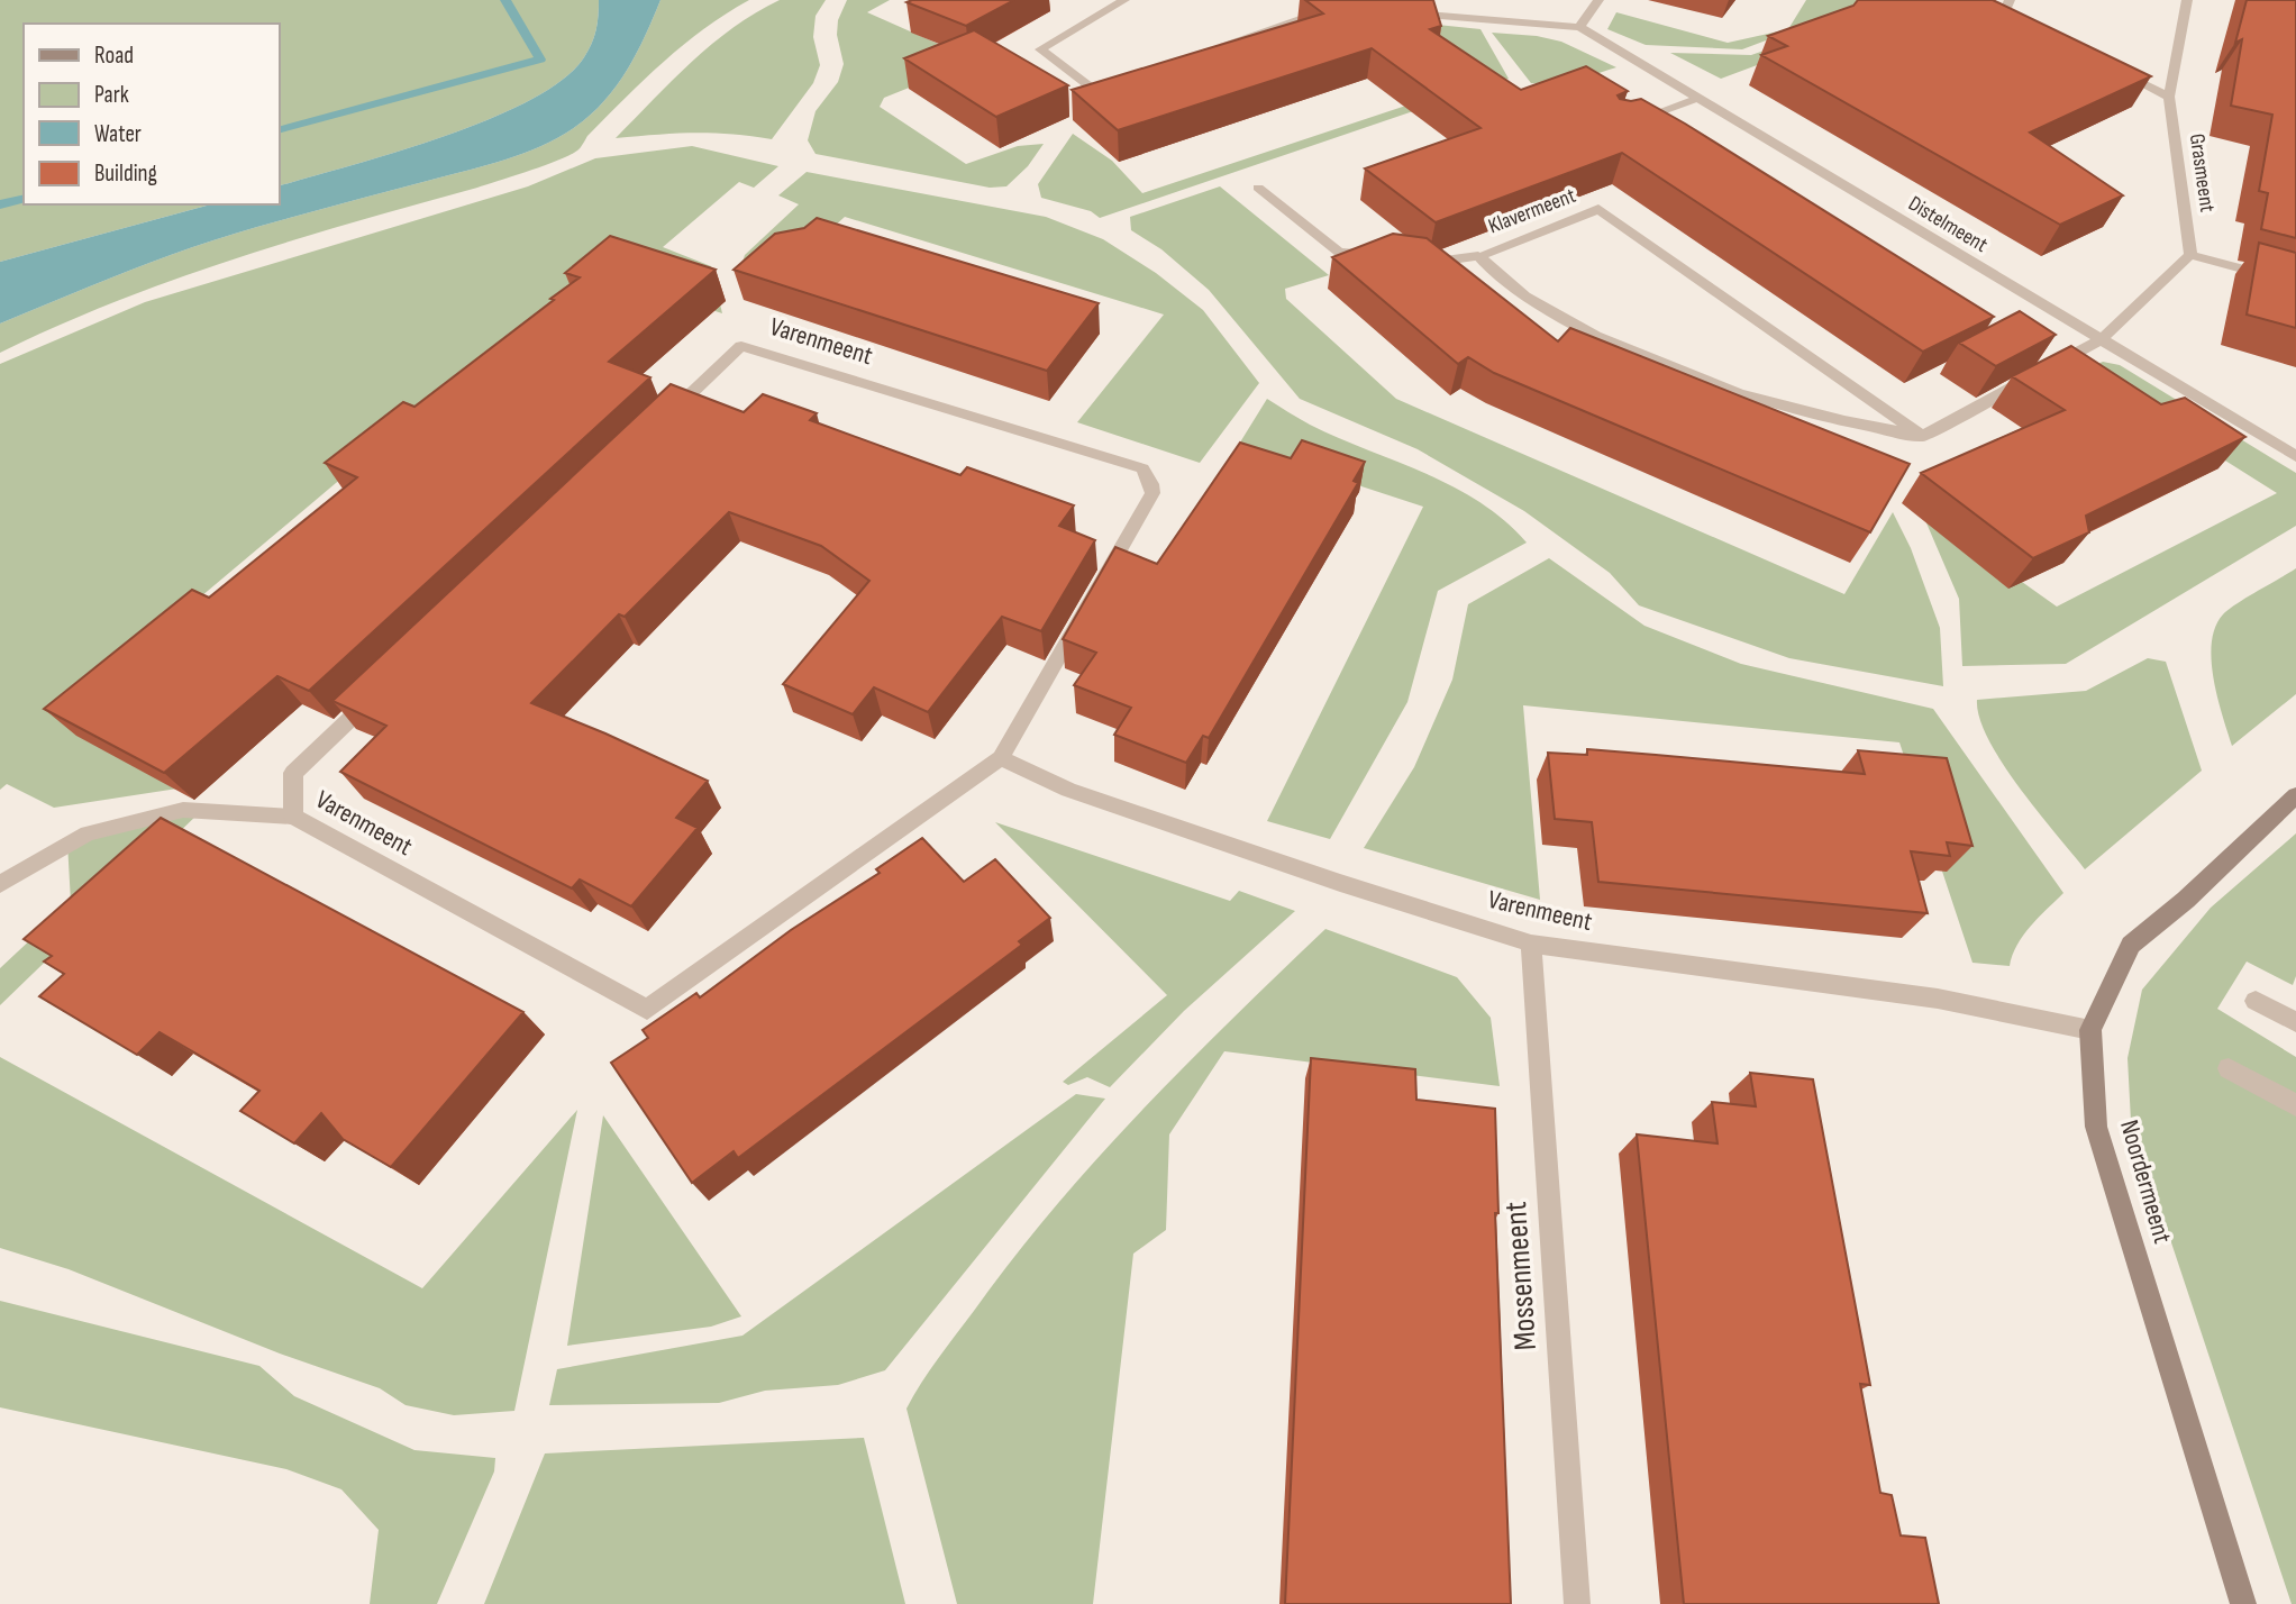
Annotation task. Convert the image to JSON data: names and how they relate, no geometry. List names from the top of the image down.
{
  "streets": {
    "street": [
      "Grasmeent",
      "Klavermeent",
      "Distelmeent",
      "Varenmeent",
      "Noordermeent",
      "Mossenmeent"
    ]
  },
  "crossings": [
    ["Varenmeent", "Noordermeent"],
    ["Varenmeent", "Mossenmeent"]
  ],
  "legend": [
    "Road",
    "Park",
    "Water",
    "Building"
  ]
}
